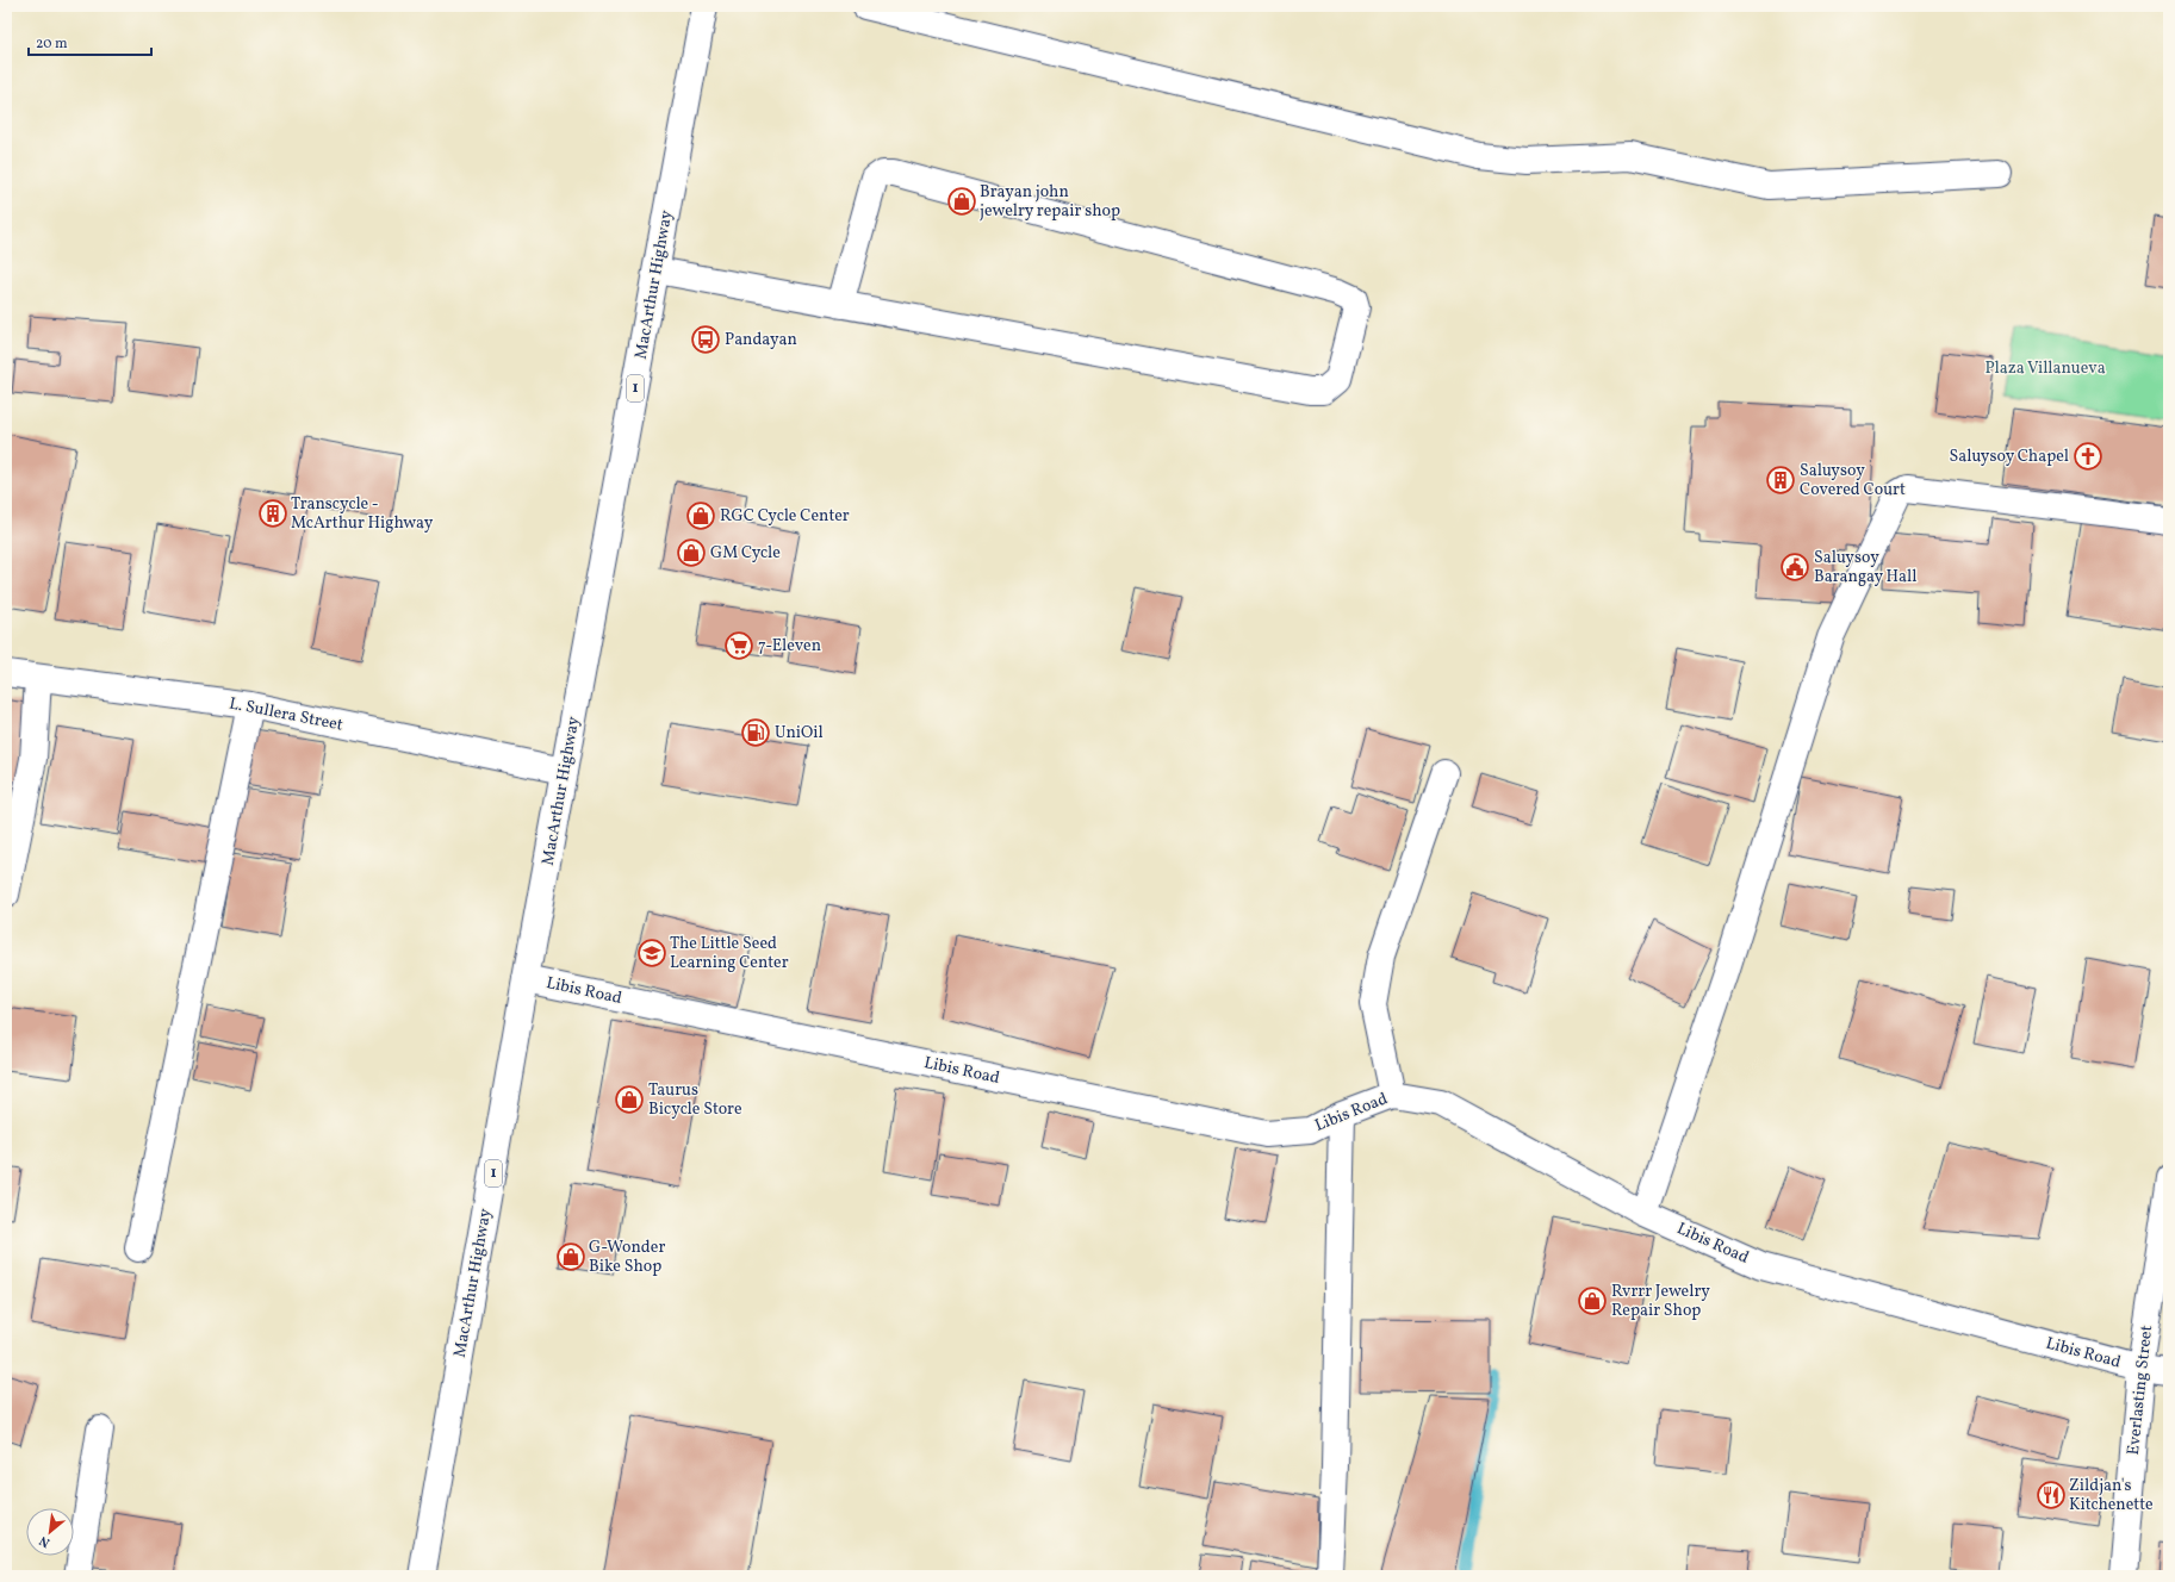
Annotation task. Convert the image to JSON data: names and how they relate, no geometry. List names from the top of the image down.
{
  "streets": {
    "main road": [
      "MacArthur Highway",
      "1",
      "L. Sullera Street",
      "Libis Road",
      "Everlasting Street"
    ]
  },
  "crossings": [
    ["MacArthur Highway", "L. Sullera Street"],
    ["MacArthur Highway", "Libis Road"],
    ["Libis Road", "Everlasting Street"]
  ],
  "parks": ["Plaza Villanueva"],
  "places": {
    "shop": [
      "Brayan john jewelry repair shop",
      "RGC Cycle Center",
      "GM Cycle",
      "Taurus Bicycle Store",
      "G-Wonder Bike Shop",
      "Rvrrr Jewelry Repair Shop"
    ],
    "bus stop": ["Pandayan"],
    "church": ["Saluysoy Chapel"],
    "building": ["Saluysoy Covered Court", "Transcycle - McArthur Highway"],
    "public building": ["Saluysoy Barangay Hall"],
    "supermarket": ["7-Eleven"],
    "fuel station": ["UniOil"],
    "school or university": ["The Little Seed Learning Center"],
    "restaurant": ["Zildjan's Kitchenette"]
  },
  "scale_bar": "20 m",
  "north": "bottom left"
}
